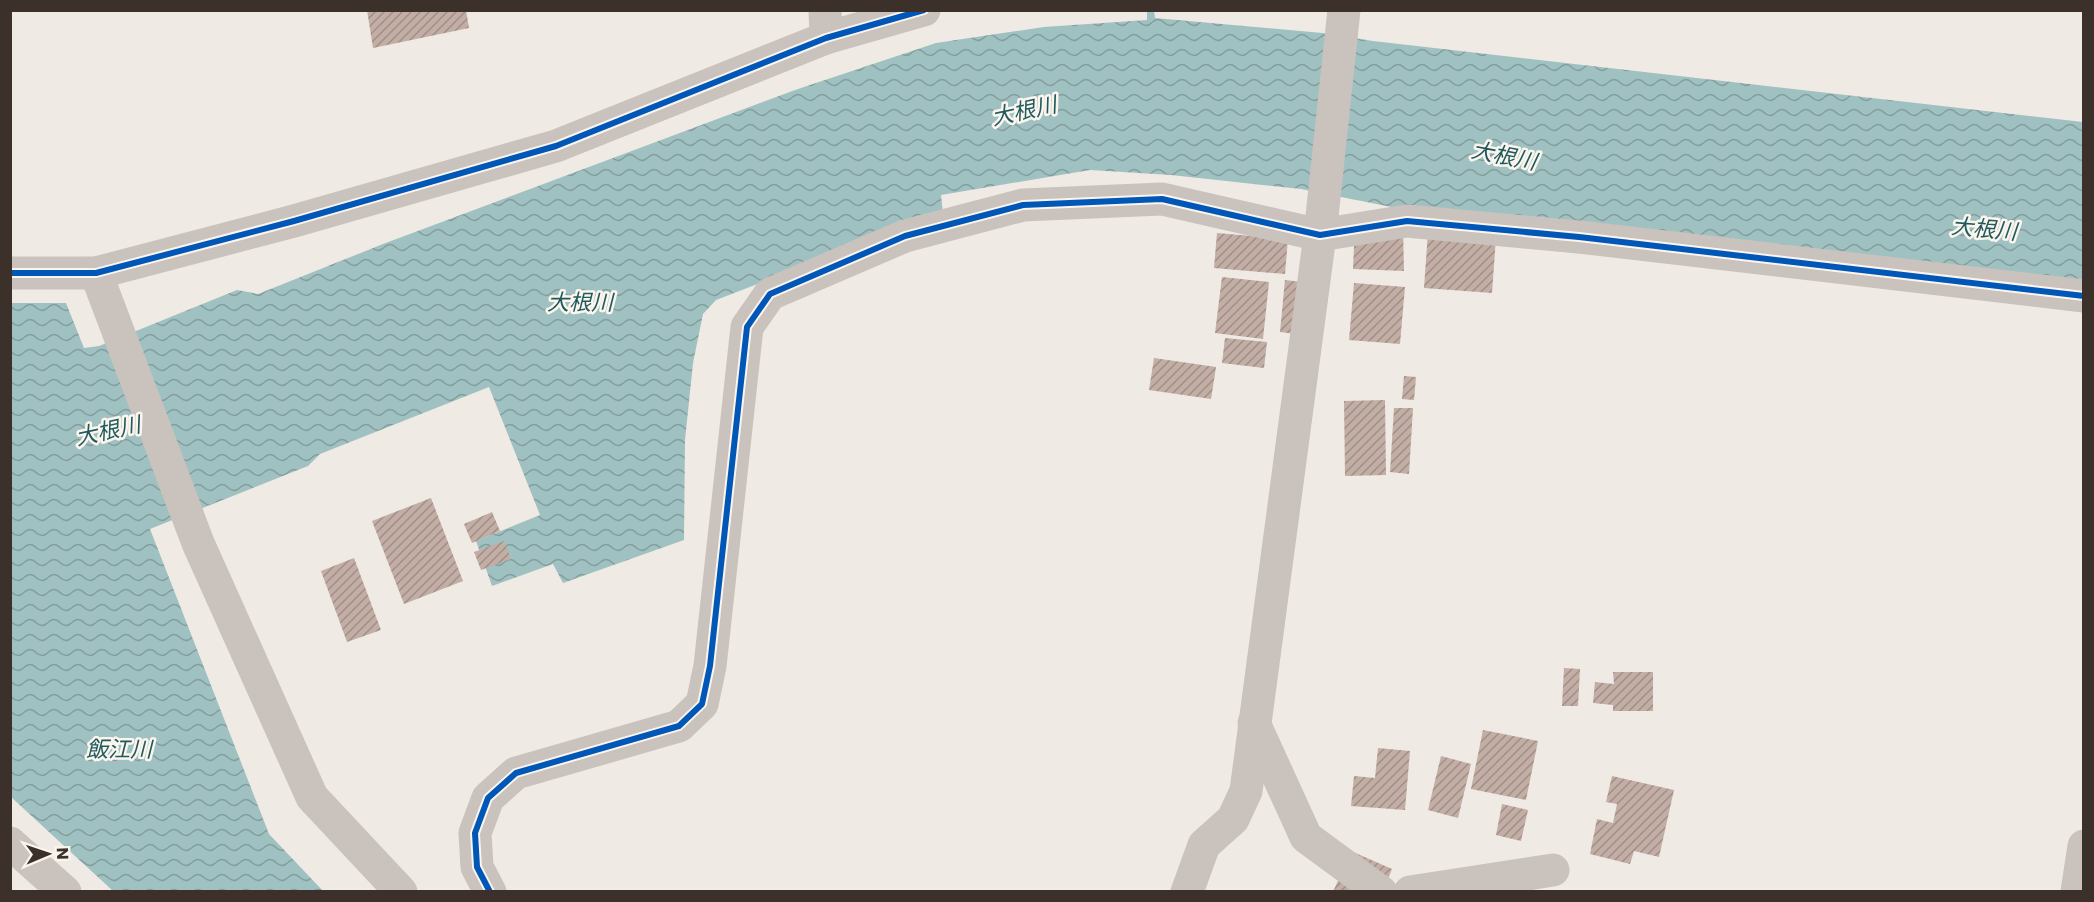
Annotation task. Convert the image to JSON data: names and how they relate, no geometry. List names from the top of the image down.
{
  "water": ["大根川", "飯江川"],
  "north": "right"
}
